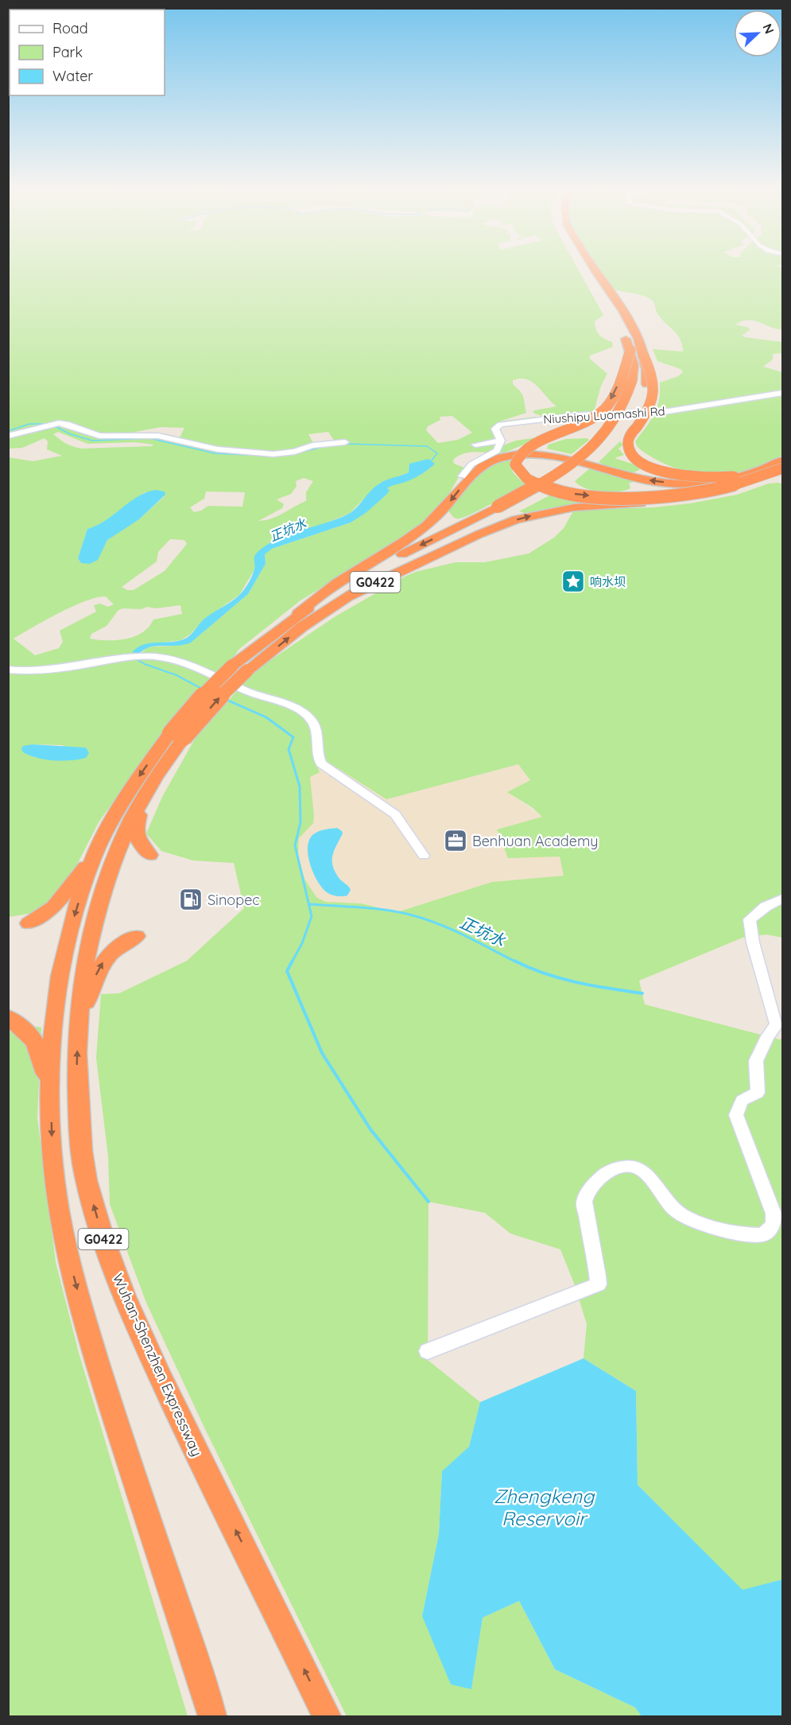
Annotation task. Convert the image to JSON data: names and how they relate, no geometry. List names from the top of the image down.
{
  "streets": {
    "highway": ["G0422", "Wuhan-Shenzhen Expressway"],
    "street": ["Niushipu Luomashi Rd"]
  },
  "water": ["正坑水", "Zhengkeng Reservoir"],
  "places": {
    "place": ["响水坝"],
    "office": ["Benhuan Academy"],
    "fuel station": ["Sinopec"]
  },
  "legend": ["Road", "Park", "Water"],
  "north": "top right"
}
